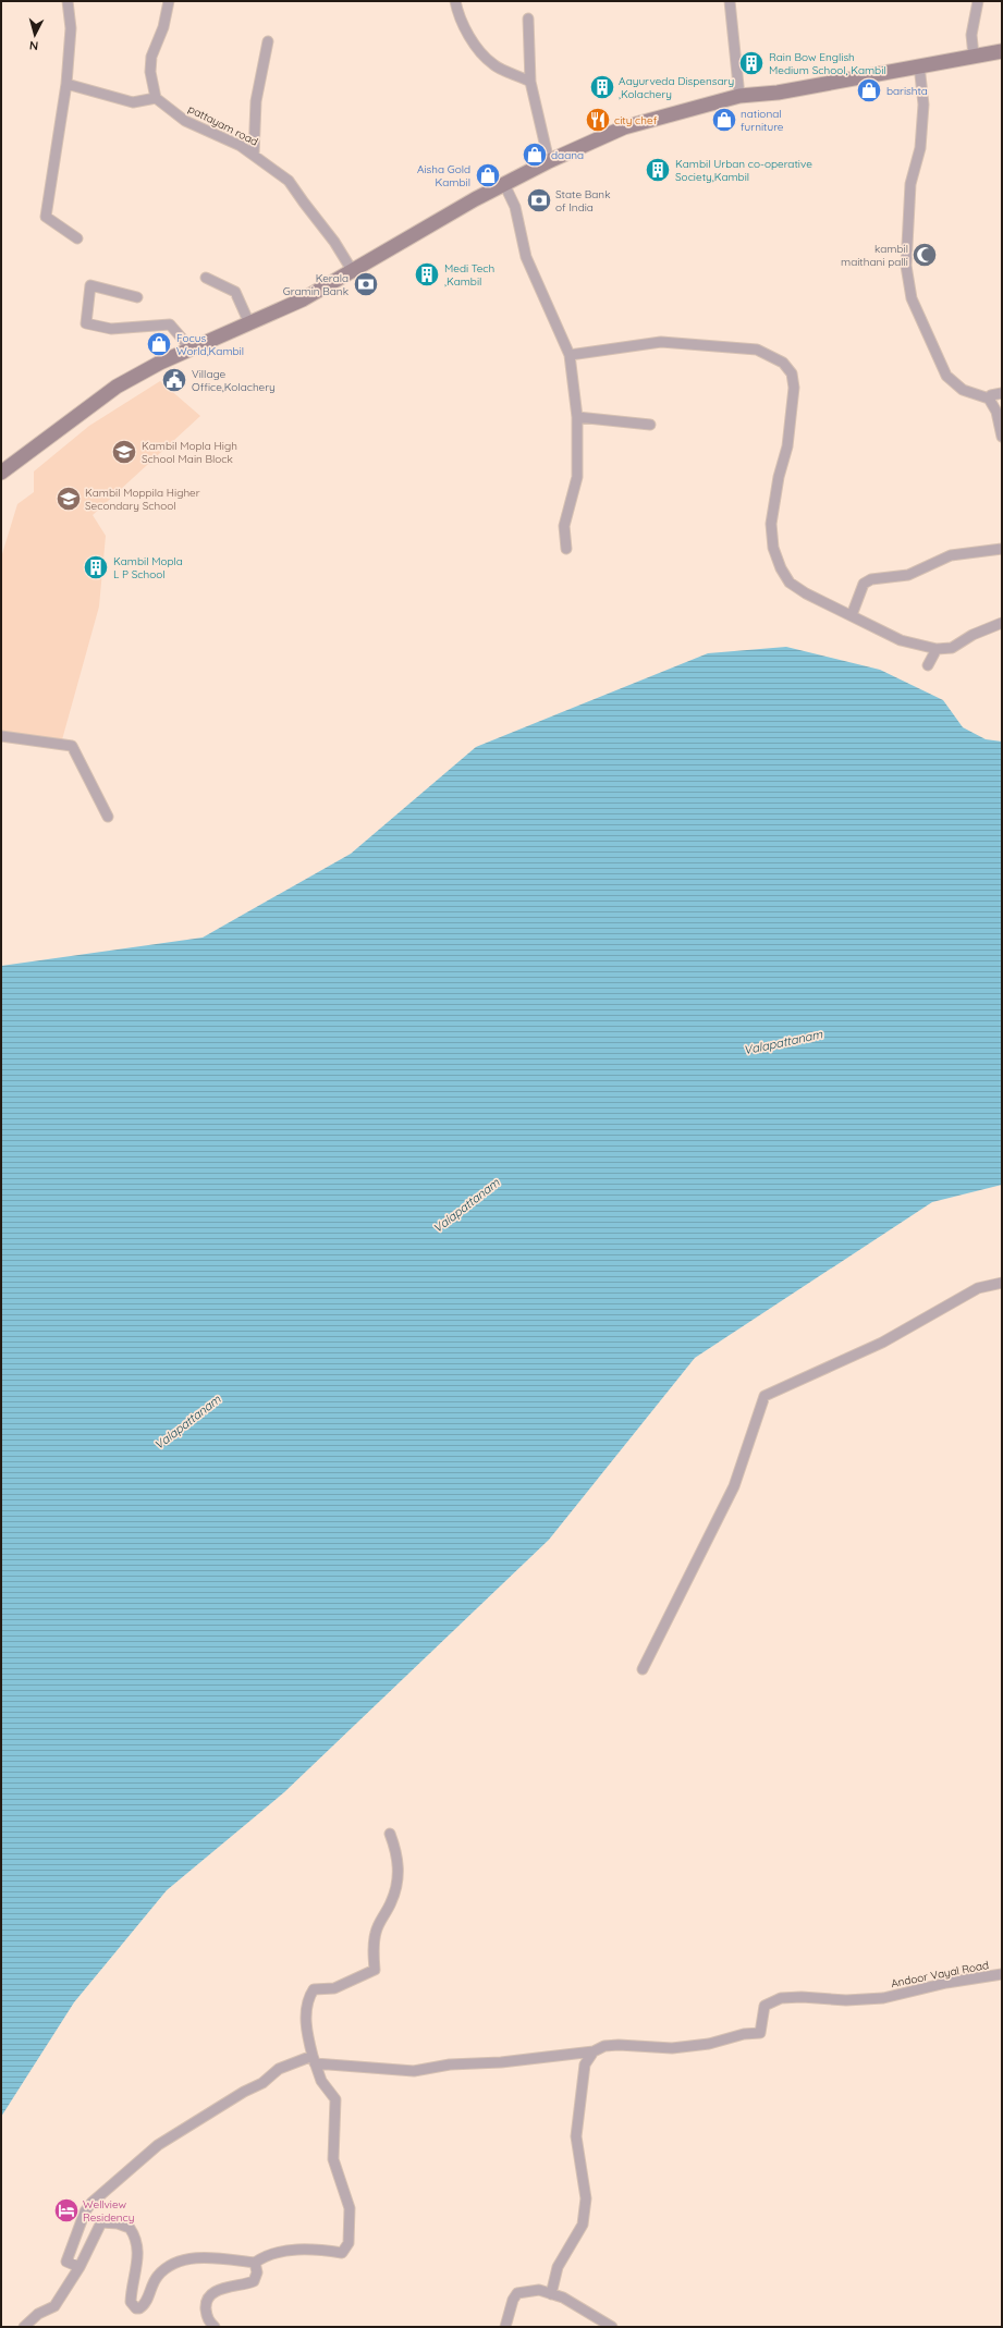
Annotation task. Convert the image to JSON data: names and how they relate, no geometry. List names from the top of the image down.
{
  "streets": {
    "street": ["pattayam road", "Andoor Vayal Road"]
  },
  "water": ["Valapattanam"],
  "places": {
    "building": [
      "Rain Bow English Medium School, Kambil",
      "Aayurveda Dispensary ,Kolachery",
      "Kambil Urban co-operative Society,Kambil",
      "Medi Tech ,Kambil",
      "Kambil Mopla L P School"
    ],
    "shop": [
      "barishta",
      "national furniture",
      "daana",
      "Aisha Gold Kambil",
      "Focus World,Kambil"
    ],
    "restaurant": ["city chef"],
    "bank": ["State Bank of India", "Kerala Gramin Bank"],
    "mosque": ["kambil maithani palli"],
    "public building": ["Village Office,Kolachery"],
    "school or university": ["Kambil Mopla High School Main Block", "Kambil Moppila Higher Secondary School"],
    "hotel": ["Wellview Residency"]
  },
  "north": "bottom"
}
